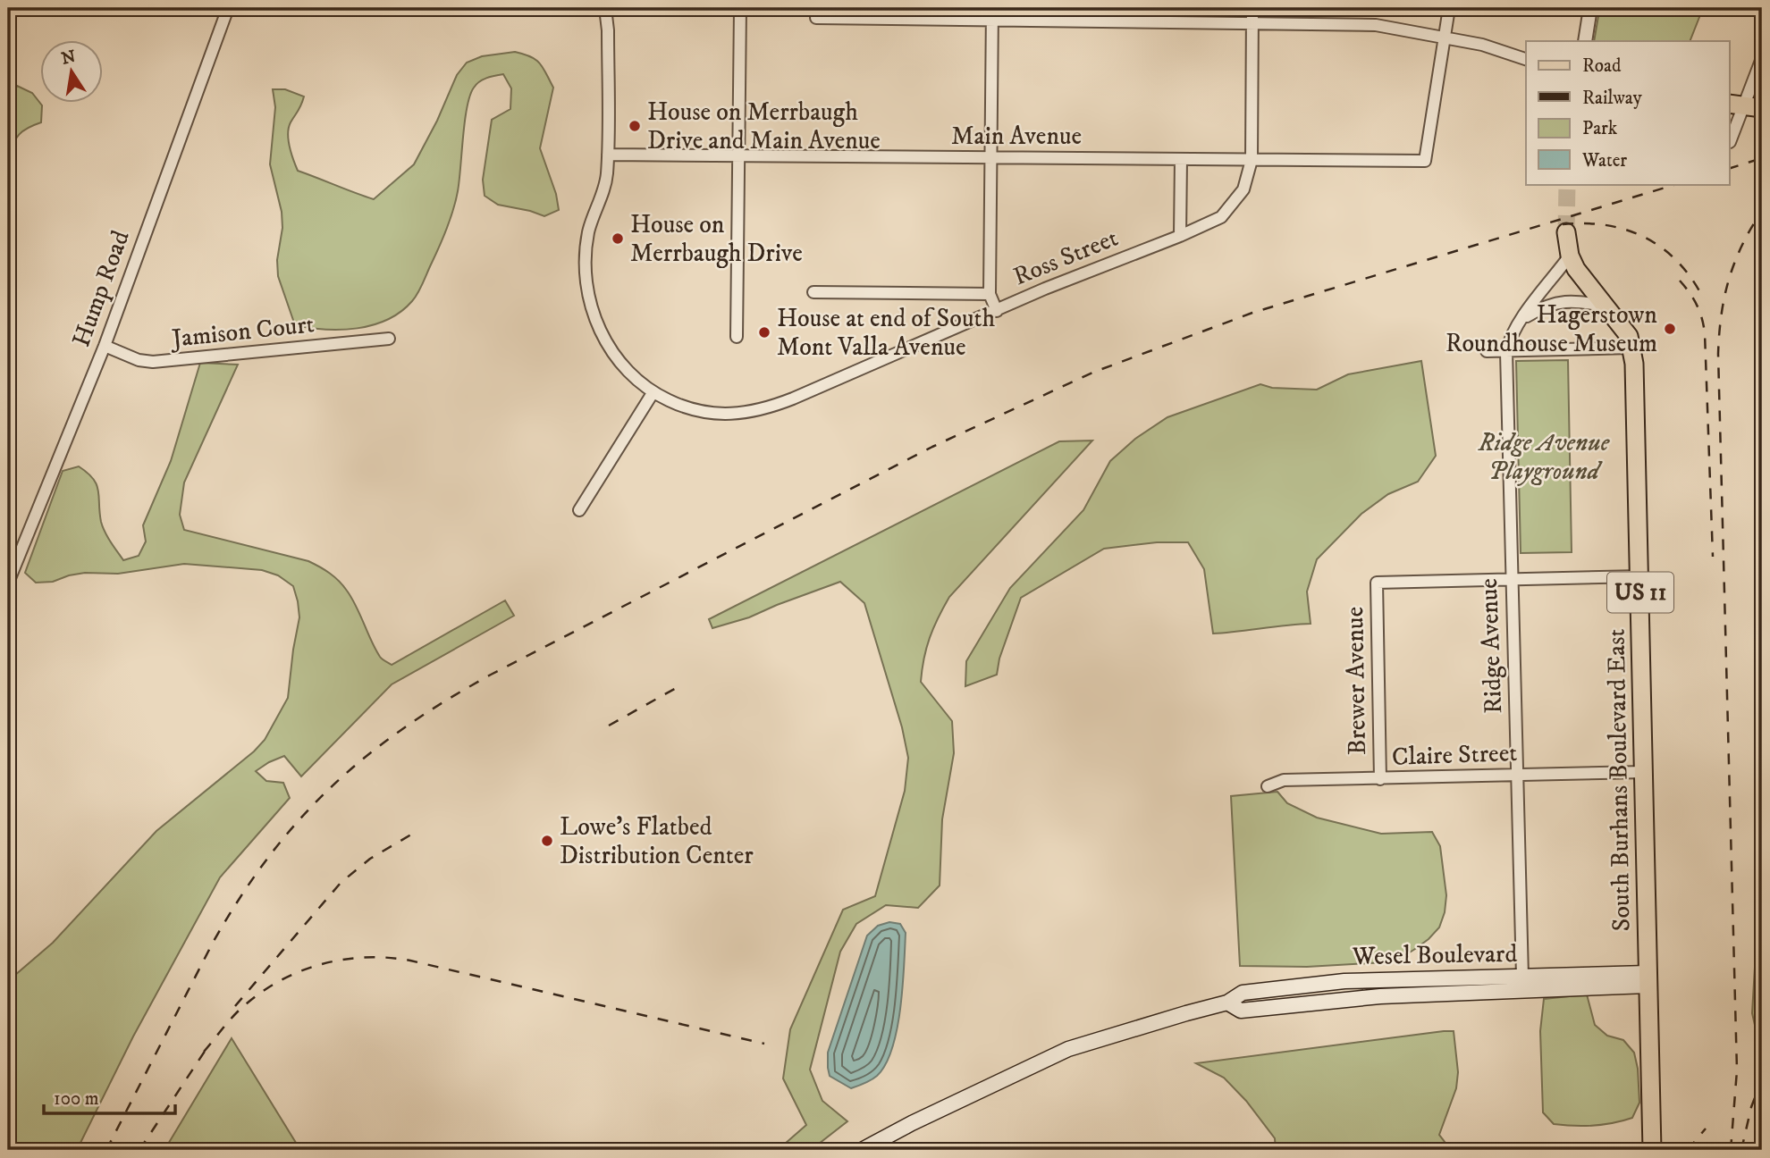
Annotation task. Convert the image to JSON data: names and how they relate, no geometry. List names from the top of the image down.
{
  "streets": {
    "main road": ["US 11", "South Burhans Boulevard East", "Wesel Boulevard"],
    "street": [
      "Main Avenue",
      "Ross Street",
      "Hump Road",
      "Jamison Court",
      "Ridge Avenue",
      "Brewer Avenue",
      "Claire Street"
    ]
  },
  "crossings": [
    ["Main Avenue", "Ross Street"],
    ["Hump Road", "Jamison Court"],
    ["US 11", "South Burhans Boulevard East"],
    ["US 11", "Wesel Boulevard"],
    ["Ridge Avenue", "Brewer Avenue"],
    ["Ridge Avenue", "Claire Street"],
    ["Ridge Avenue", "South Burhans Boulevard East"],
    ["Ridge Avenue", "Wesel Boulevard"],
    ["Brewer Avenue", "Claire Street"],
    ["Claire Street", "South Burhans Boulevard East"],
    ["South Burhans Boulevard East", "Wesel Boulevard"]
  ],
  "parks": ["Ridge Avenue Playground"],
  "places": [
    "House on Merrbaugh Drive and Main Avenue",
    "House on Merrbaugh Drive",
    "Hagerstown Roundhouse Museum",
    "House at end of South Mont Valla Avenue",
    "Lowe's Flatbed Distribution Center"
  ],
  "legend": [
    "Road",
    "Railway",
    "Park",
    "Water"
  ],
  "scale_bar": "100 m",
  "north": "top"
}
